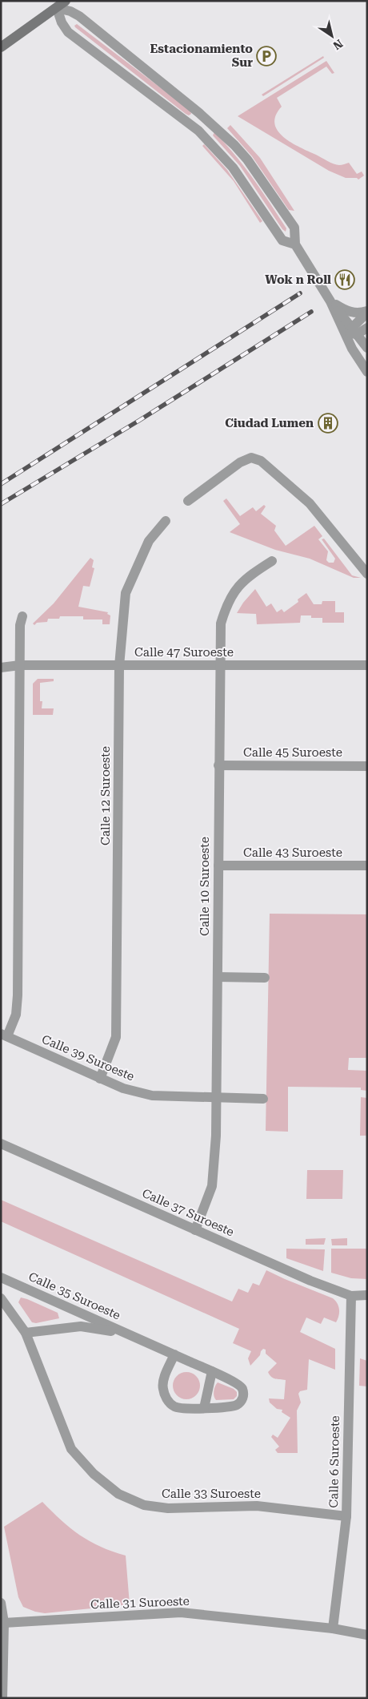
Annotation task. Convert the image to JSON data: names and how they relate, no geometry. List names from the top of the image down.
{
  "streets": {
    "street": [
      "Calle 47 Suroeste",
      "Calle 45 Suroeste",
      "Calle 12 Suroeste",
      "Calle 43 Suroeste",
      "Calle 10 Suroeste",
      "Calle 39 Suroeste",
      "Calle 37 Suroeste",
      "Calle 35 Suroeste",
      "Calle 6 Suroeste",
      "Calle 33 Suroeste",
      "Calle 31 Suroeste"
    ]
  },
  "crossings": [
    ["Calle 47 Suroeste", "Calle 12 Suroeste"],
    ["Calle 47 Suroeste", "Calle 10 Suroeste"],
    ["Calle 45 Suroeste", "Calle 10 Suroeste"],
    ["Calle 12 Suroeste", "Calle 39 Suroeste"],
    ["Calle 43 Suroeste", "Calle 10 Suroeste"],
    ["Calle 10 Suroeste", "Calle 39 Suroeste"],
    ["Calle 10 Suroeste", "Calle 37 Suroeste"],
    ["Calle 37 Suroeste", "Calle 6 Suroeste"],
    ["Calle 35 Suroeste", "Calle 33 Suroeste"],
    ["Calle 6 Suroeste", "Calle 33 Suroeste"],
    ["Calle 6 Suroeste", "Calle 31 Suroeste"]
  ],
  "places": {
    "parking": ["Estacionamiento Sur"],
    "restaurant": ["Wok n Roll"],
    "building": ["Ciudad Lumen"]
  },
  "north": "bottom right"
}
